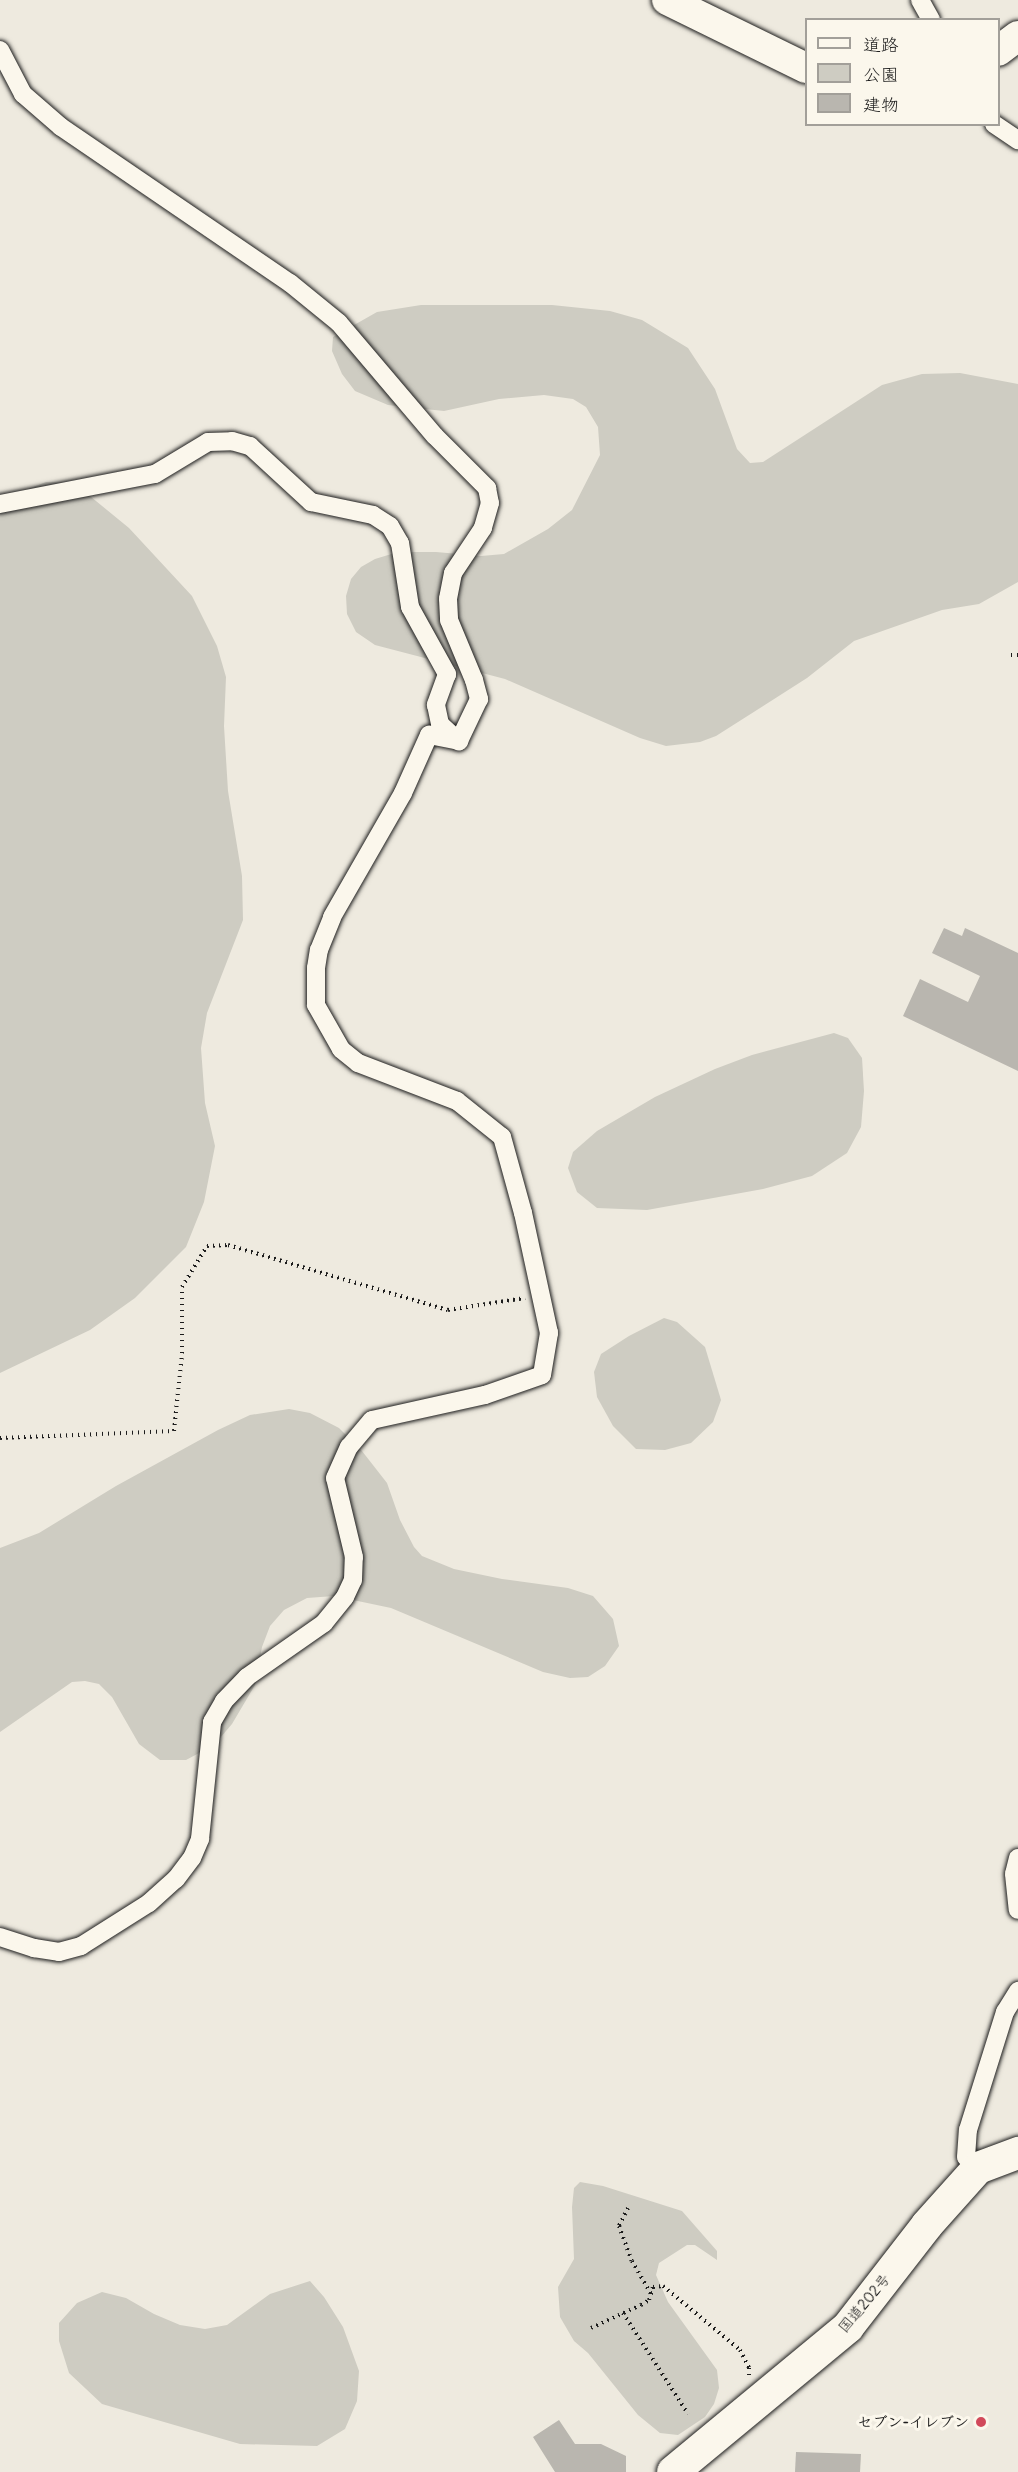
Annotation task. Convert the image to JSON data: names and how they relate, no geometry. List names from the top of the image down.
{
  "streets": {
    "highway": ["国道202号"]
  },
  "places": ["セブン-イレブン"],
  "legend": ["道路", "公園", "建物"]
}
